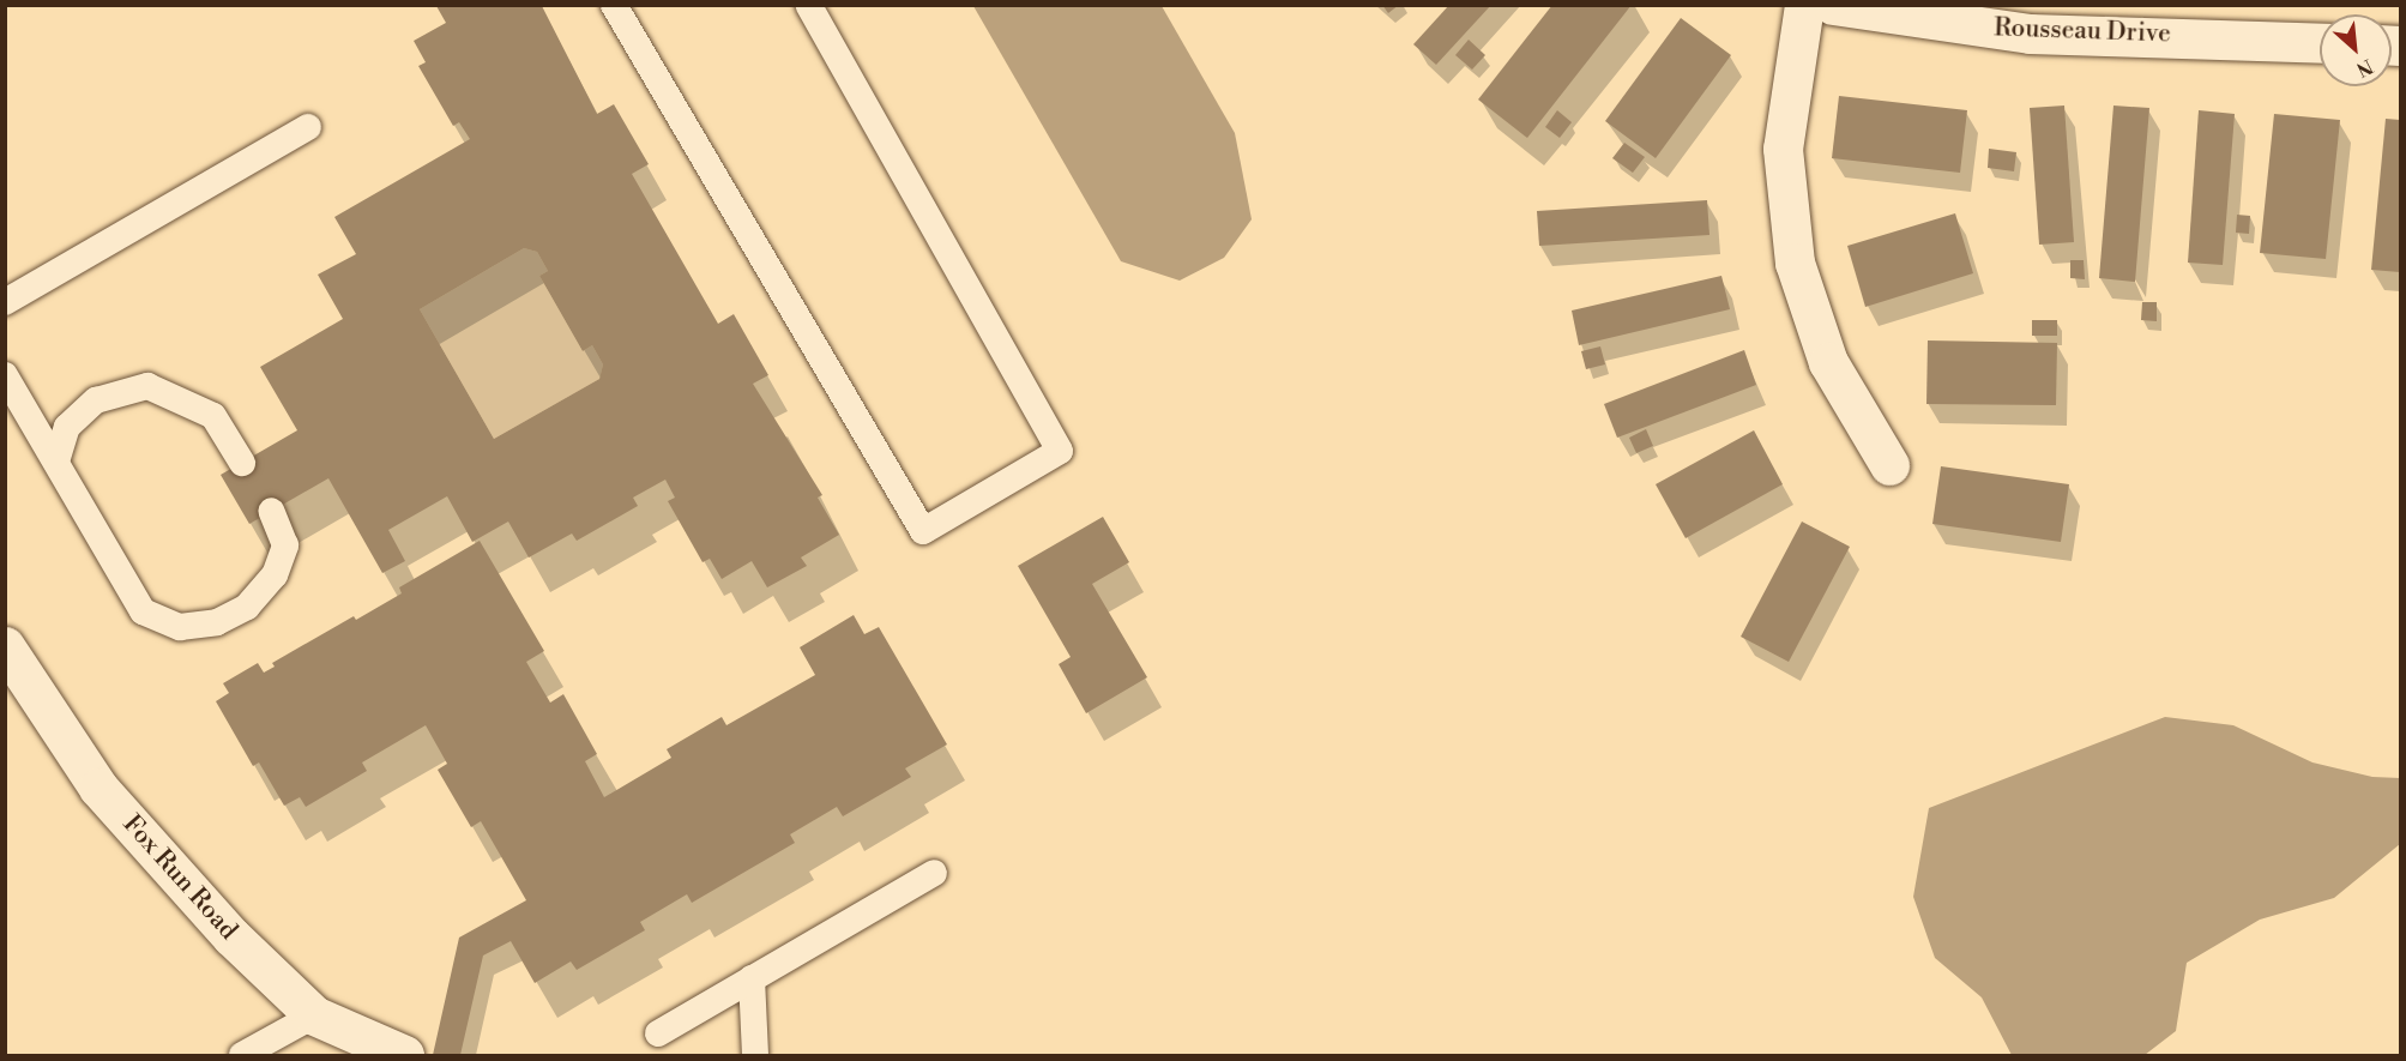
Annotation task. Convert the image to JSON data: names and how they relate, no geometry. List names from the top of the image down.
{
  "streets": {
    "street": ["Rousseau Drive", "Fox Run Road"]
  },
  "north": "bottom right"
}
